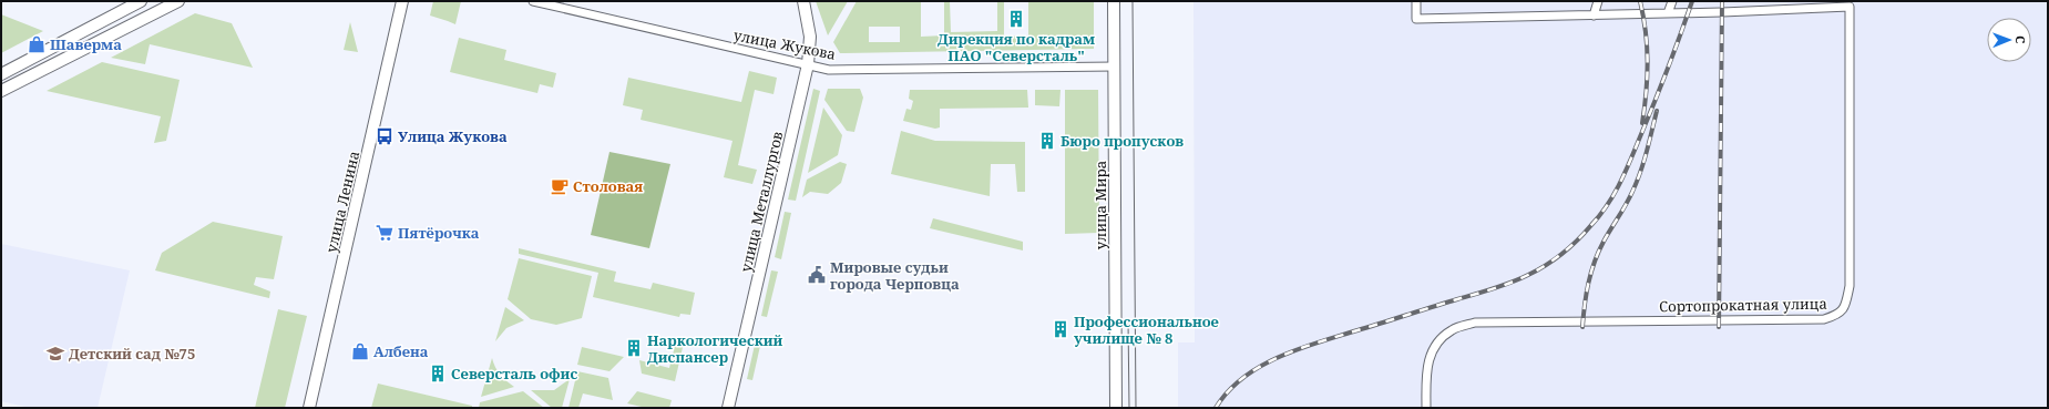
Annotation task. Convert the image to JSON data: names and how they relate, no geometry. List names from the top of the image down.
{
  "streets": {
    "street": [
      "улица Жукова",
      "улица Ленина",
      "улица Металлургов",
      "улица Мира",
      "Сортопрокатная улица"
    ]
  },
  "crossings": [
    ["улица Жукова", "улица Металлургов"],
    ["улица Жукова", "улица Мира"]
  ],
  "places": {
    "building": [
      "Дирекция по кадрам ПАО \"Северсталь\"",
      "Бюро пропусков",
      "Профессиональное училище № 8",
      "Наркологический Диспансер",
      "Северсталь офис"
    ],
    "shop": ["Шаверма", "Албена"],
    "bus stop": ["Улица Жукова"],
    "cafe": ["Столовая"],
    "supermarket": ["Пятёрочка"],
    "public building": ["Мировые судьи города Черповца"],
    "school or university": ["Детский сад №75"]
  },
  "north": "right"
}
